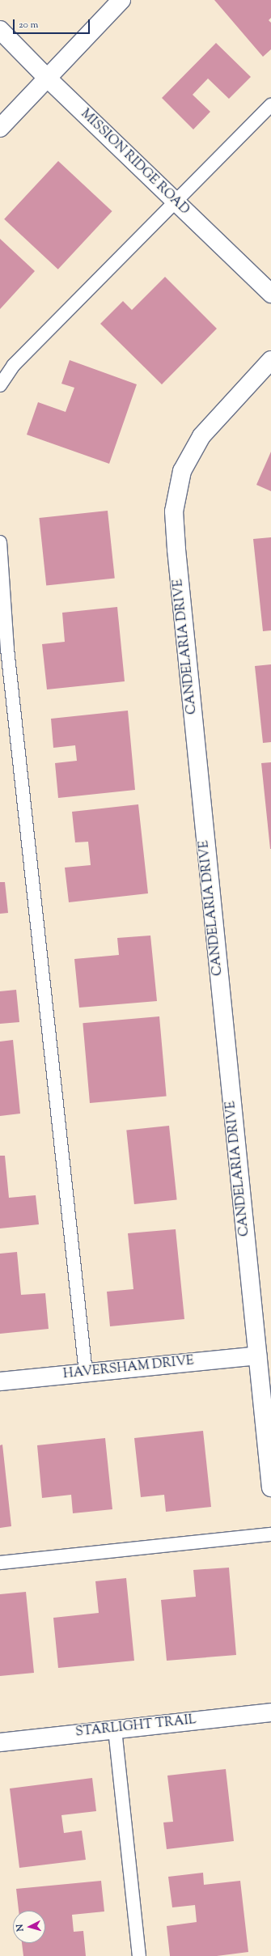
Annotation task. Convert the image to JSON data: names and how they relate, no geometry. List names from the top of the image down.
{
  "streets": {
    "street": [
      "MISSION RIDGE ROAD",
      "CANDELARIA DRIVE",
      "HAVERSHAM DRIVE",
      "STARLIGHT TRAIL"
    ]
  },
  "crossings": [
    ["CANDELARIA DRIVE", "HAVERSHAM DRIVE"]
  ],
  "scale_bar": "20 m",
  "north": "left"
}
